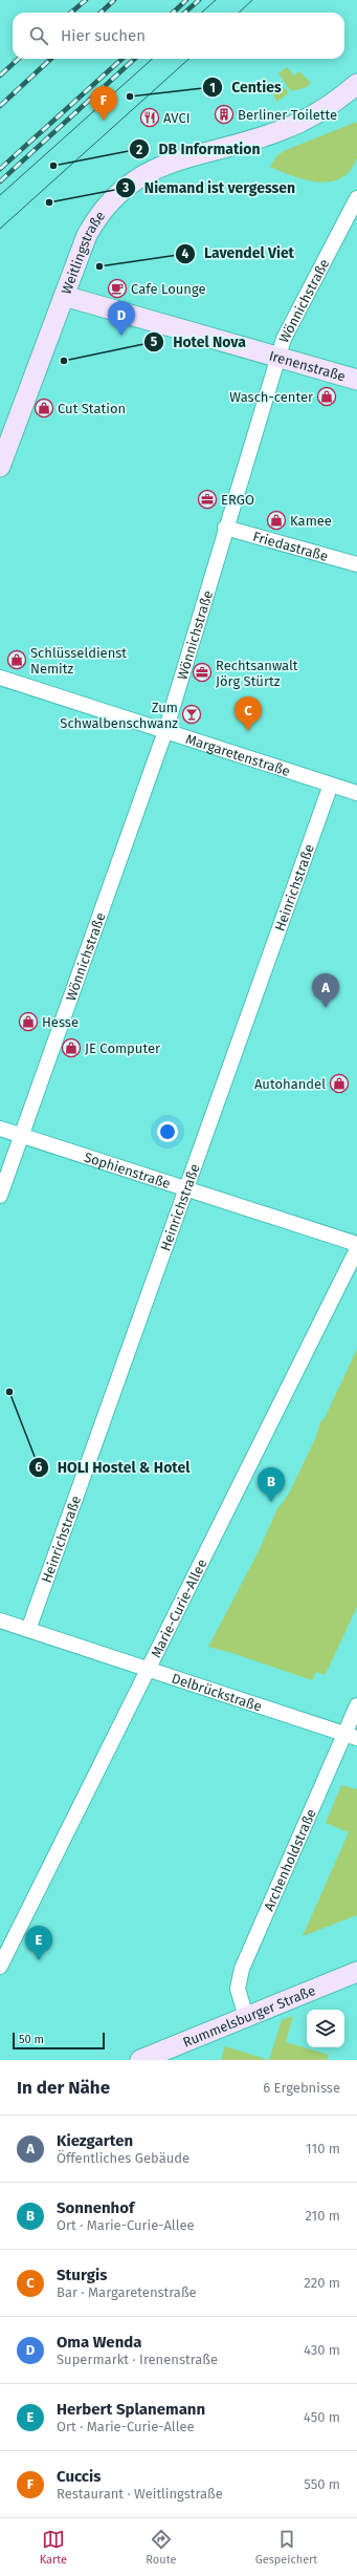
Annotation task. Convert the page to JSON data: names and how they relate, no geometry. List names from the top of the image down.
{
  "streets": {
    "street": [
      "Weitlingstraße",
      "Wönnichstraße",
      "Irenenstraße",
      "Friedastraße",
      "Margaretenstraße",
      "Heinrichstraße",
      "Sophienstraße",
      "Marie-Curie-Allee",
      "Delbrückstraße",
      "Archenholdstraße",
      "Rummelsburger Straße"
    ]
  },
  "crossings": [
    ["Weitlingstraße", "Irenenstraße"],
    ["Wönnichstraße", "Irenenstraße"],
    ["Wönnichstraße", "Friedastraße"],
    ["Wönnichstraße", "Margaretenstraße"],
    ["Wönnichstraße", "Sophienstraße"],
    ["Margaretenstraße", "Heinrichstraße"],
    ["Heinrichstraße", "Sophienstraße"],
    ["Heinrichstraße", "Delbrückstraße"],
    ["Marie-Curie-Allee", "Delbrückstraße"],
    ["Delbrückstraße", "Archenholdstraße"],
    ["Archenholdstraße", "Rummelsburger Straße"]
  ],
  "places": {
    "other": [
      "Centies",
      "DB Information",
      "Niemand ist vergessen",
      "Lavendel Viet",
      "Hotel Nova",
      "HOLI Hostel & Hotel"
    ],
    "building": ["Berliner Toilette"],
    "restaurant": ["AVCI"],
    "cafe": ["Cafe Lounge"],
    "shop": [
      "Wasch-center",
      "Cut Station",
      "Kamee",
      "Schlüsseldienst Nemitz",
      "Hesse",
      "JE Computer",
      "Autohandel"
    ],
    "office": ["ERGO", "Rechtsanwalt Jörg Stürtz"],
    "bar": ["Zum Schwalbenschwanz"]
  },
  "scale_bar": "50 m",
  "page": {
    "search": "Hier suchen",
    "pins": [
      "F",
      "D",
      "C",
      "A",
      "B",
      "E"
    ],
    "scale": "50 m",
    "heading": ["In der Nähe", "6 Ergebnisse"],
    "list": [
      {
        "mark": "A",
        "name": "Kiezgarten",
        "note": "Öffentliches Gebäude",
        "value": "110 m"
      },
      {
        "mark": "B",
        "name": "Sonnenhof",
        "note": "Ort · Marie-Curie-Allee",
        "value": "210 m"
      },
      {
        "mark": "C",
        "name": "Sturgis",
        "note": "Bar · Margaretenstraße",
        "value": "220 m"
      },
      {
        "mark": "D",
        "name": "Oma Wenda",
        "note": "Supermarkt · Irenenstraße",
        "value": "430 m"
      },
      {
        "mark": "E",
        "name": "Herbert Splanemann",
        "note": "Ort · Marie-Curie-Allee",
        "value": "450 m"
      },
      {
        "mark": "F",
        "name": "Cuccis",
        "note": "Restaurant · Weitlingstraße",
        "value": "550 m"
      }
    ],
    "nav": ["Karte", "Route", "Gespeichert"]
  }
}
